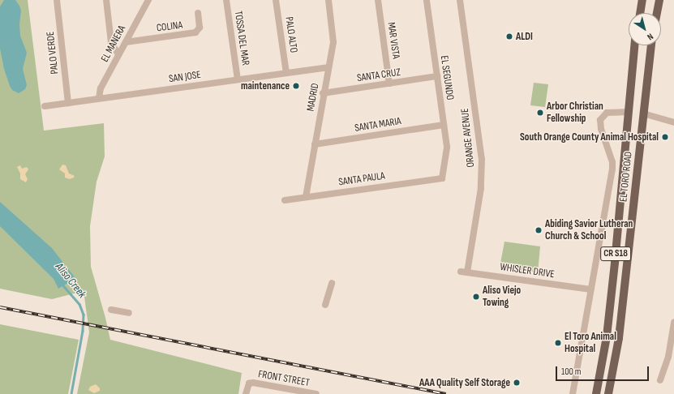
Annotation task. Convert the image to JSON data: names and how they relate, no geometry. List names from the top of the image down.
{
  "streets": {
    "main road": ["EL TORO ROAD", "CR S18"],
    "street": [
      "COLINA",
      "PALO ALTO",
      "TOSSA DEL MAR",
      "MAR VISTA",
      "EL MANERA",
      "PALO VERDE",
      "SANTA CRUZ",
      "SAN JOSE",
      "EL SEGUNDO",
      "MADRID",
      "SANTA MARIA",
      "ORANGE AVENUE",
      "SANTA PAULA",
      "WHISLER DRIVE",
      "FRONT STREET"
    ]
  },
  "crossings": [
    ["COLINA", "EL MANERA"],
    ["PALO ALTO", "SAN JOSE"],
    ["TOSSA DEL MAR", "SAN JOSE"],
    ["MAR VISTA", "SANTA CRUZ"],
    ["EL MANERA", "SAN JOSE"],
    ["PALO VERDE", "SAN JOSE"],
    ["SANTA CRUZ", "EL SEGUNDO"],
    ["SANTA CRUZ", "MADRID"],
    ["SAN JOSE", "MADRID"],
    ["EL SEGUNDO", "SANTA MARIA"],
    ["EL SEGUNDO", "SANTA PAULA"],
    ["MADRID", "SANTA MARIA"],
    ["MADRID", "SANTA PAULA"],
    ["ORANGE AVENUE", "WHISLER DRIVE"]
  ],
  "water": ["Aliso Creek"],
  "places": [
    "ALDI",
    "maintenance",
    "Arbor Christian Fellowship",
    "South Orange County Animal Hospital",
    "Abiding Savior Lutheran Church & School",
    "Aliso Viejo Towing",
    "El Toro Animal Hospital",
    "AAA Quality Self Storage"
  ],
  "scale_bar": "100 m",
  "north": "bottom right"
}
